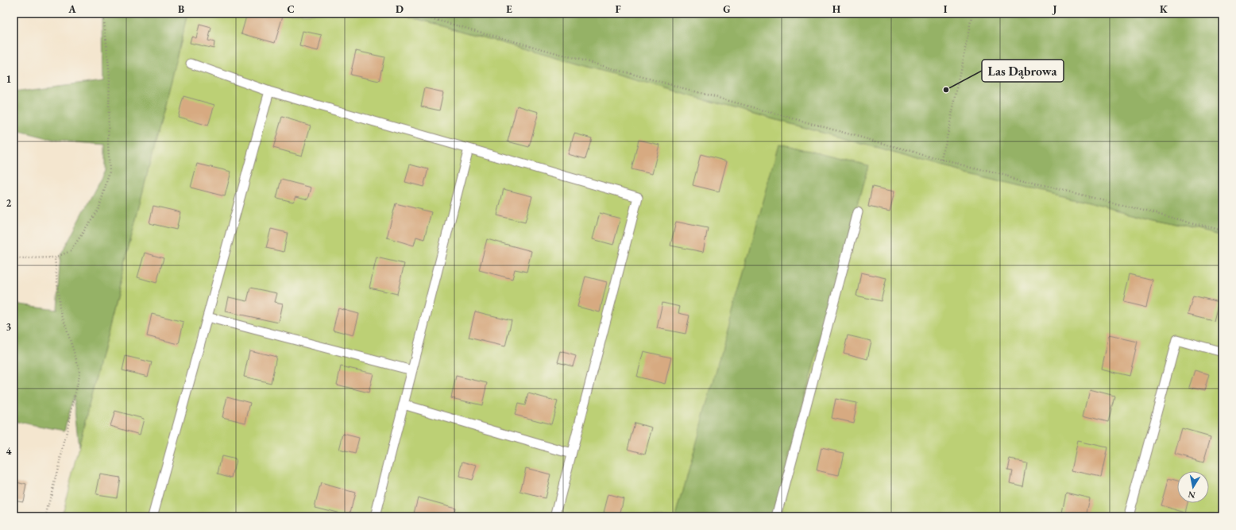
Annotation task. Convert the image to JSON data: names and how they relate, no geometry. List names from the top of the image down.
{
  "places": ["Las Dąbrowa"],
  "north": "bottom",
  "grid": {
    "columns": [
      "A",
      "B",
      "C",
      "D",
      "E",
      "F",
      "G",
      "H",
      "I",
      "J",
      "K"
    ],
    "rows": [
      "1",
      "2",
      "3",
      "4"
    ]
  }
}
